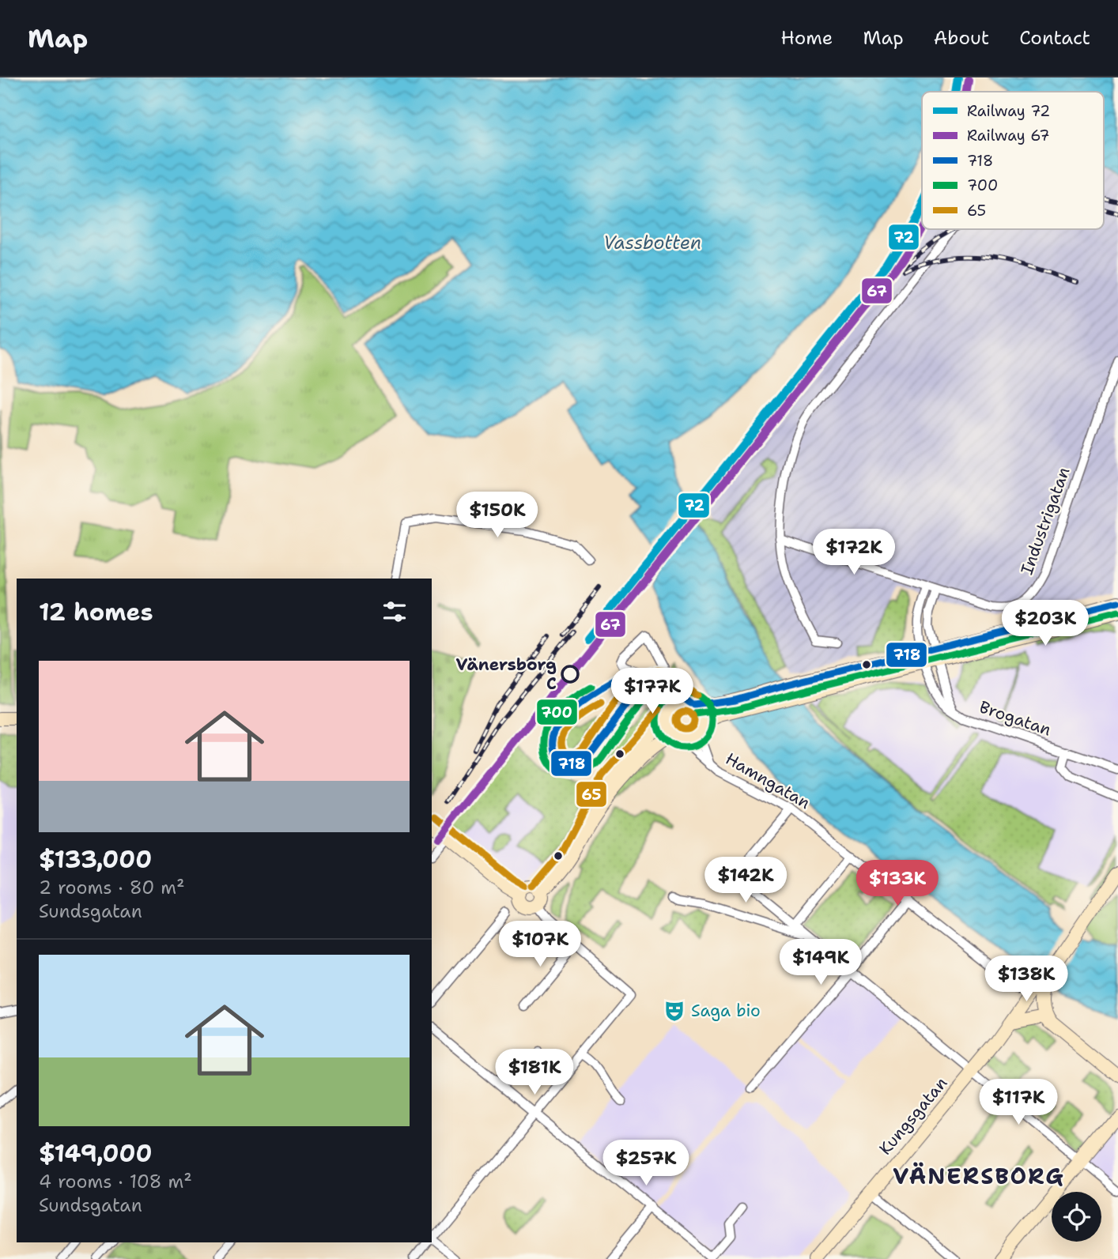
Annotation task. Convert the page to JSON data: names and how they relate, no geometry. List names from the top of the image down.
{
  "streets": {
    "main road": ["Kungsgatan"],
    "street": ["Industrigatan", "Brogatan", "Hamngatan"]
  },
  "crossings": [
    ["Industrigatan", "Brogatan"]
  ],
  "districts": ["VÄNERSBORG"],
  "water": ["Vassbotten"],
  "places": {
    "other": ["Vänersborg C"],
    "theatre": ["Saga bio"]
  },
  "lines": [
    "rail line 72",
    "rail line 67",
    "transit line 718",
    "transit line 700",
    "transit line 65"
  ],
  "legend": [
    "Railway 72",
    "Railway 67",
    "718",
    "700",
    "65"
  ],
  "page": {
    "header": "Map",
    "nav": [
      "Home",
      "Map",
      "About",
      "Contact"
    ],
    "price": [
      "$150K",
      "$172K",
      "$203K",
      "$177K",
      "$142K",
      "$133K",
      "$107K",
      "$149K",
      "$138K",
      "$181K",
      "$117K",
      "$257K"
    ],
    "heading": "12 homes",
    "list": [
      {
        "name": "$133,000",
        "note": "2 rooms · 80 m² · Sundsgatan"
      },
      {
        "name": "$149,000",
        "note": "4 rooms · 108 m² · Sundsgatan"
      }
    ]
  }
}
